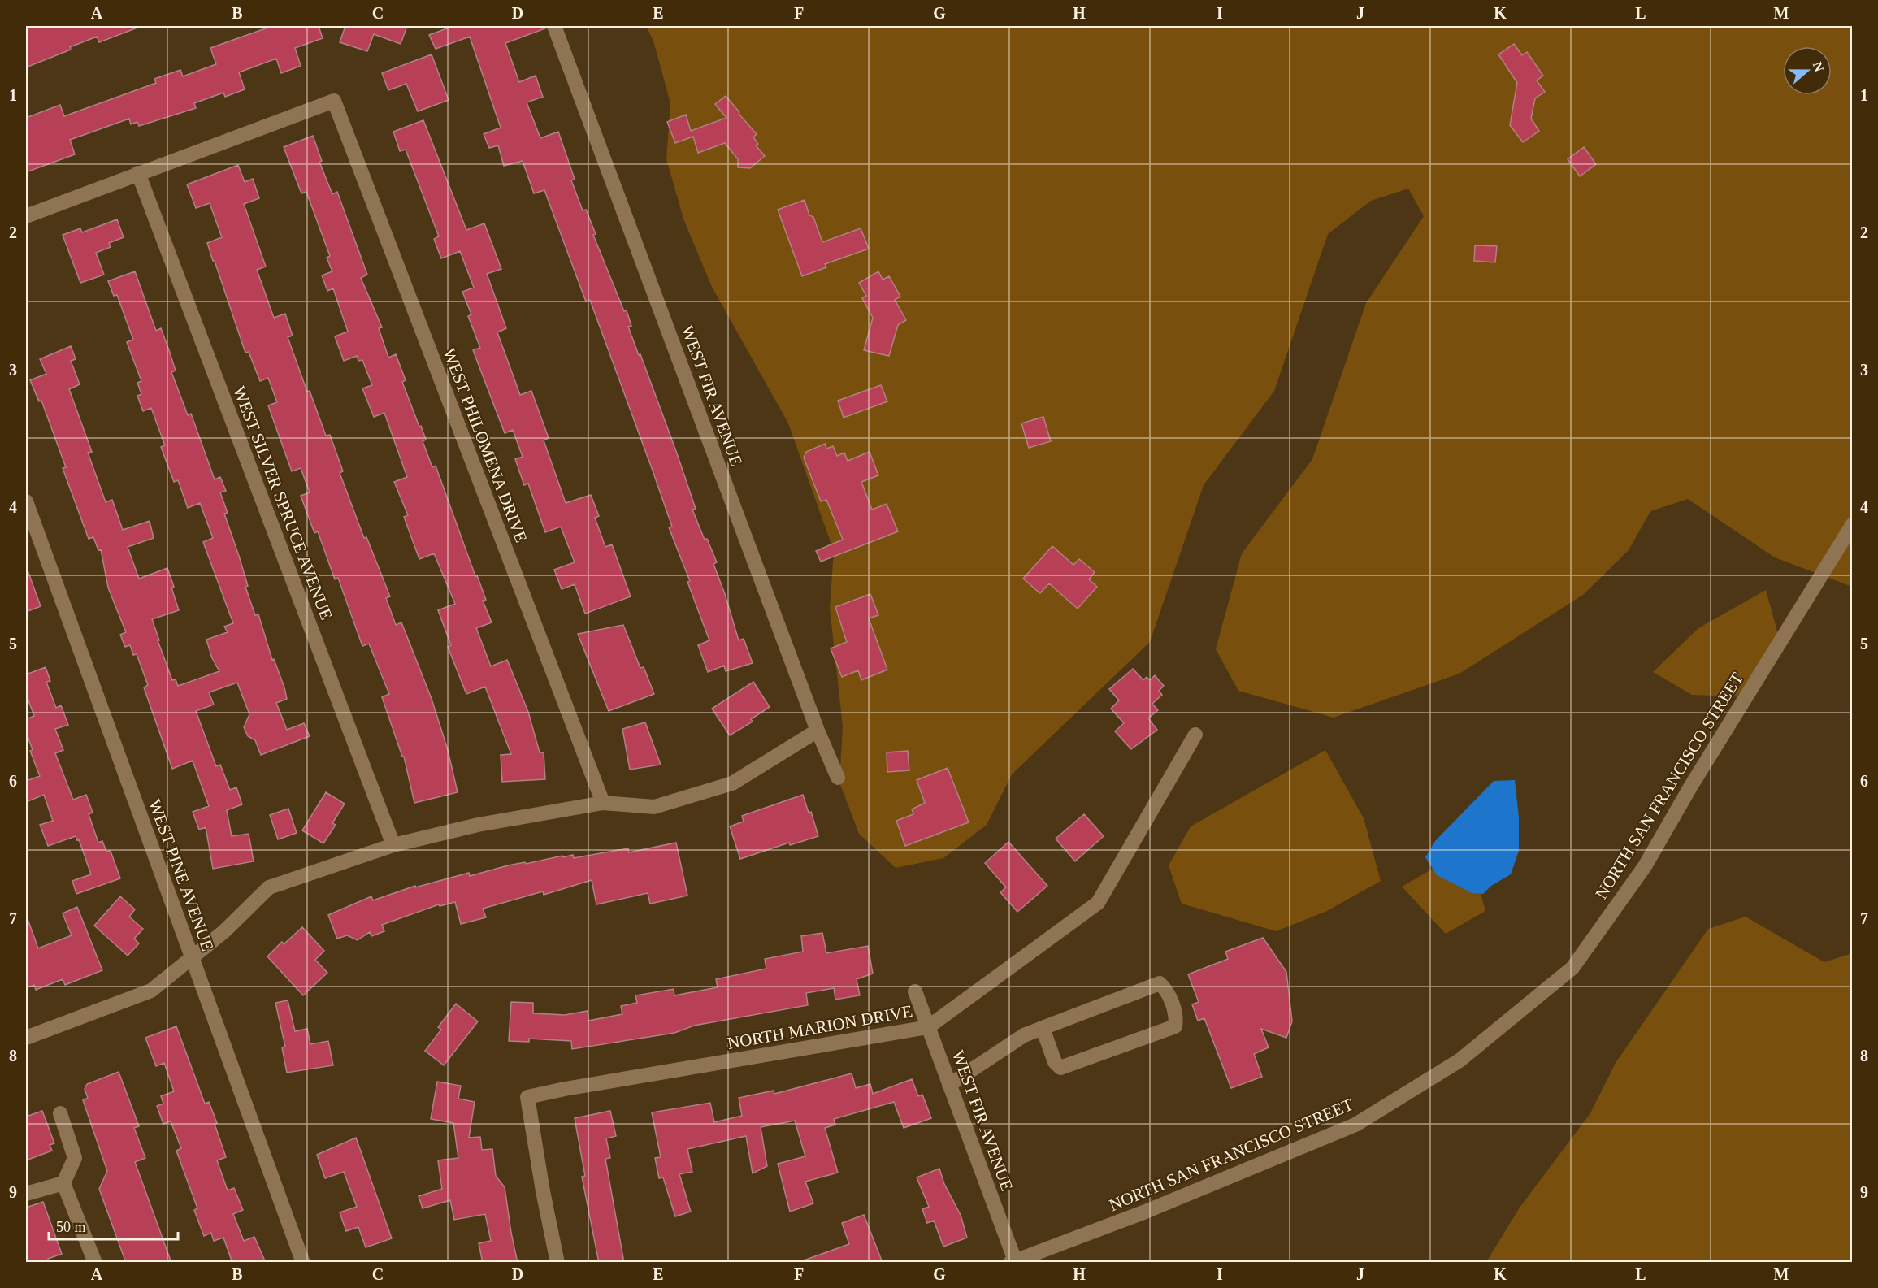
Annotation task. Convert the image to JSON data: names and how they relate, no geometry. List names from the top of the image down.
{
  "streets": {
    "street": [
      "WEST FIR AVENUE",
      "WEST PHILOMENA DRIVE",
      "WEST SILVER SPRUCE AVENUE",
      "NORTH SAN FRANCISCO STREET",
      "WEST PINE AVENUE",
      "NORTH MARION DRIVE"
    ]
  },
  "crossings": [
    ["WEST FIR AVENUE", "NORTH SAN FRANCISCO STREET"],
    ["WEST FIR AVENUE", "NORTH MARION DRIVE"],
    ["WEST PHILOMENA DRIVE", "WEST SILVER SPRUCE AVENUE"]
  ],
  "scale_bar": "50 m",
  "north": "right",
  "grid": {
    "columns": [
      "A",
      "B",
      "C",
      "D",
      "E",
      "F",
      "G",
      "H",
      "I",
      "J",
      "K",
      "L",
      "M"
    ],
    "rows": [
      "1",
      "2",
      "3",
      "4",
      "5",
      "6",
      "7",
      "8",
      "9"
    ]
  }
}
